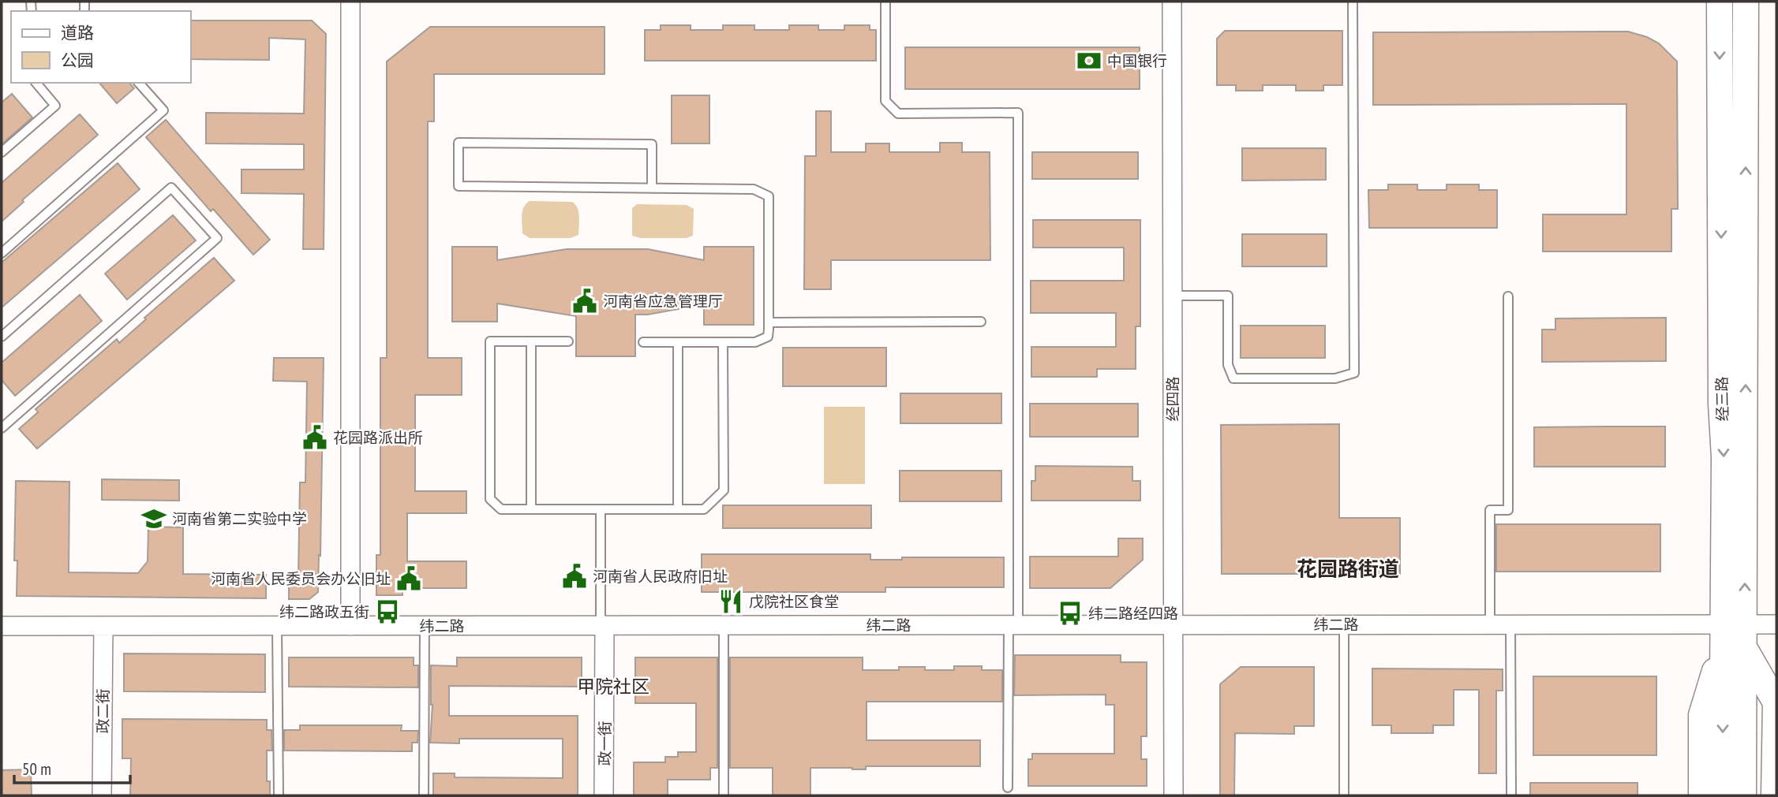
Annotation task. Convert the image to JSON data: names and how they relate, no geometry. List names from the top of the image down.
{
  "streets": {
    "main road": ["经三路"],
    "street": [
      "经四路",
      "纬二路",
      "政二街",
      "政一街"
    ]
  },
  "crossings": [
    ["经四路", "纬二路"],
    ["经三路", "纬二路"],
    ["纬二路", "政二街"],
    ["纬二路", "政一街"]
  ],
  "districts": ["花园路街道", "甲院社区"],
  "places": {
    "bank": ["中国银行"],
    "public building": [
      "河南省应急管理厅",
      "花园路派出所",
      "河南省人民政府旧址",
      "河南省人民委员会办公旧址"
    ],
    "school or university": ["河南省第二实验中学"],
    "restaurant": ["戊院社区食堂"],
    "bus stop": ["纬二路政五街", "纬二路经四路"]
  },
  "legend": ["道路", "公园"],
  "scale_bar": "50 m"
}
